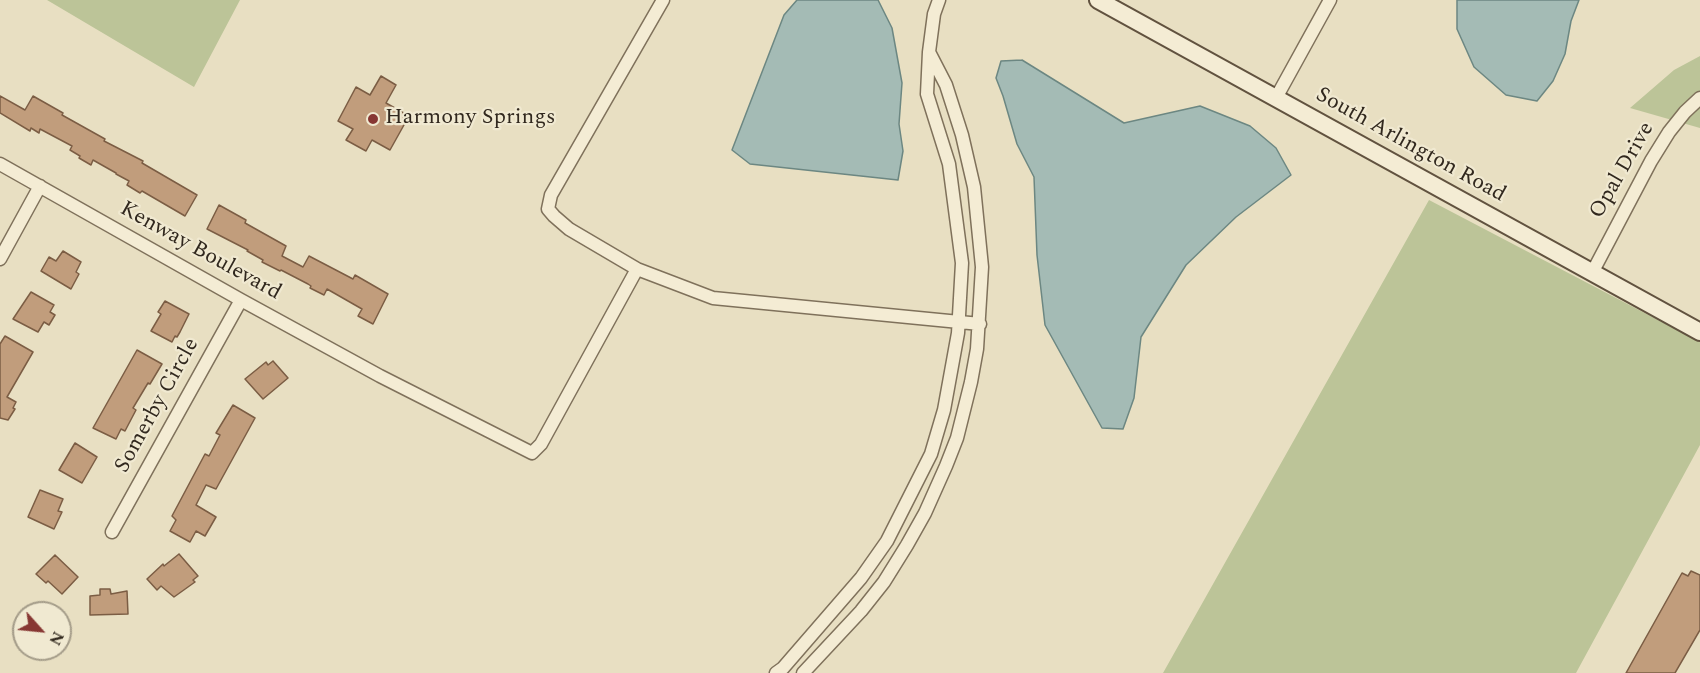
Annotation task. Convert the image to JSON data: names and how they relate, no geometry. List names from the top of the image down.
{
  "streets": {
    "main road": ["South Arlington Road"],
    "street": ["Opal Drive", "Kenway Boulevard", "Somerby Circle"]
  },
  "crossings": [
    ["South Arlington Road", "Opal Drive"],
    ["Kenway Boulevard", "Somerby Circle"]
  ],
  "places": ["Harmony Springs"],
  "north": "bottom right"
}
